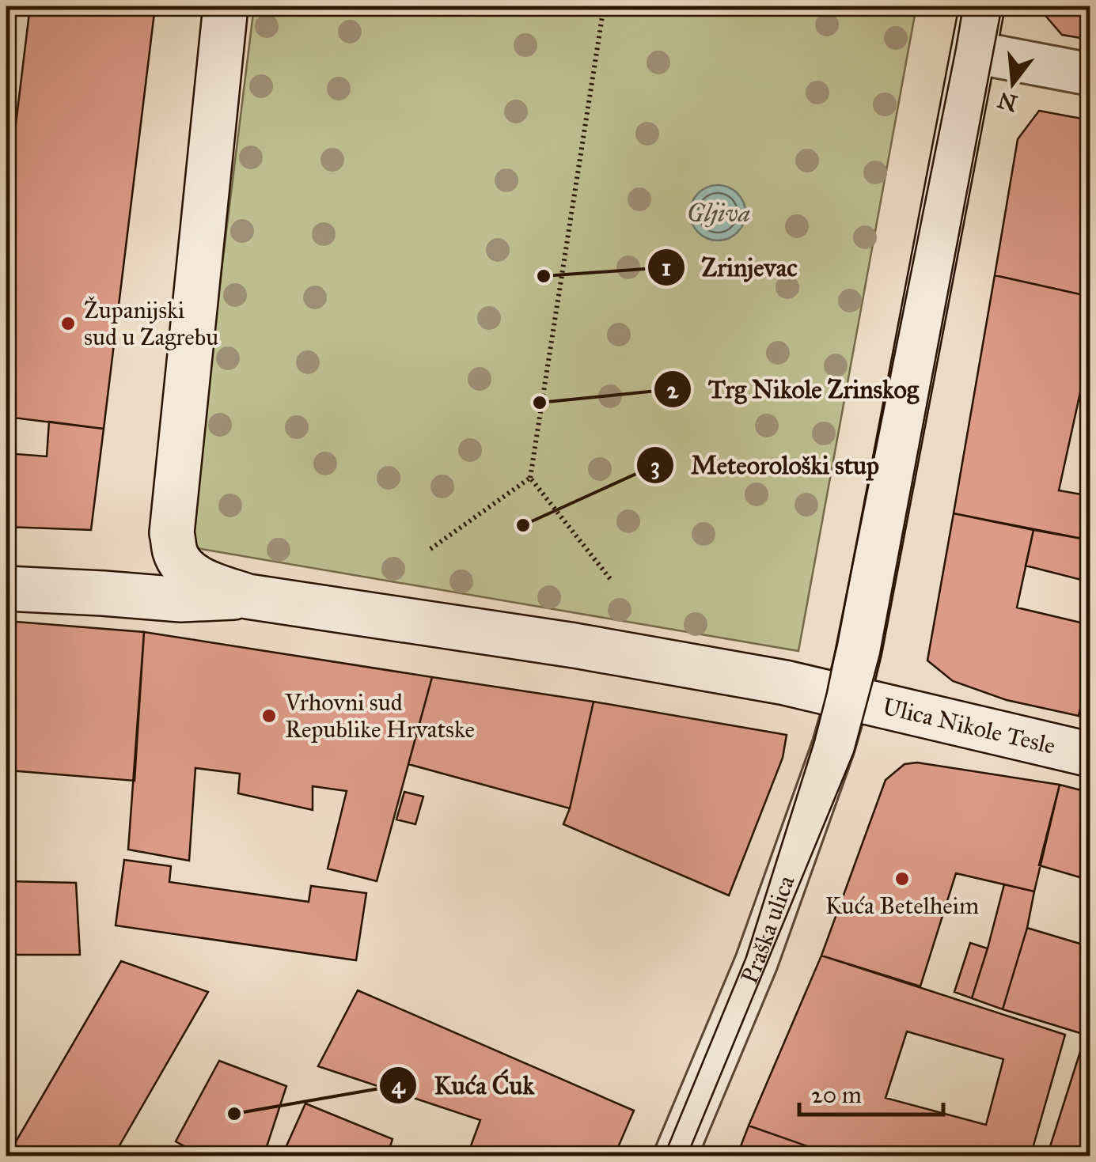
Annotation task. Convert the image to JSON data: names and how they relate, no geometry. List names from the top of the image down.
{
  "streets": {
    "street": ["Ulica Nikole Tesle", "Praška ulica"]
  },
  "crossings": [
    ["Ulica Nikole Tesle", "Praška ulica"]
  ],
  "water": ["Gljiva"],
  "places": [
    "Zrinjevac",
    "Županijski sud u Zagrebu",
    "Trg Nikole Zrinskog",
    "Meteorološki stup",
    "Vrhovni sud Republike Hrvatske",
    "Kuća Betelheim",
    "Kuća Ćuk"
  ],
  "scale_bar": "20 m",
  "north": "bottom"
}
